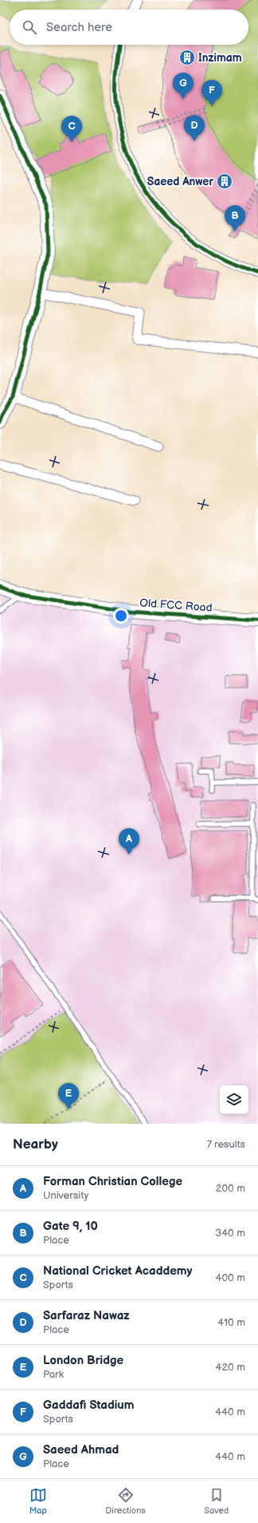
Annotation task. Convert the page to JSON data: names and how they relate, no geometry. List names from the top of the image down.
{
  "streets": {
    "street": ["Old FCC Road"]
  },
  "places": {
    "building": ["Inzimam", "Saeed Anwer"]
  },
  "page": {
    "search": "Search here",
    "pins": [
      "G",
      "F",
      "D",
      "C",
      "B",
      "A",
      "E"
    ],
    "heading": ["Nearby", "7 results"],
    "list": [
      {
        "mark": "A",
        "name": "Forman Christian College",
        "note": "University",
        "value": "200 m"
      },
      {
        "mark": "B",
        "name": "Gate 9, 10",
        "note": "Place",
        "value": "340 m"
      },
      {
        "mark": "C",
        "name": "National Cricket Acaddemy",
        "note": "Sports",
        "value": "400 m"
      },
      {
        "mark": "D",
        "name": "Sarfaraz Nawaz",
        "note": "Place",
        "value": "410 m"
      },
      {
        "mark": "E",
        "name": "London Bridge",
        "note": "Park",
        "value": "420 m"
      },
      {
        "mark": "F",
        "name": "Gaddafi Stadium",
        "note": "Sports",
        "value": "440 m"
      },
      {
        "mark": "G",
        "name": "Saeed Ahmad",
        "note": "Place",
        "value": "440 m"
      }
    ],
    "nav": ["Map", "Directions", "Saved"]
  }
}
